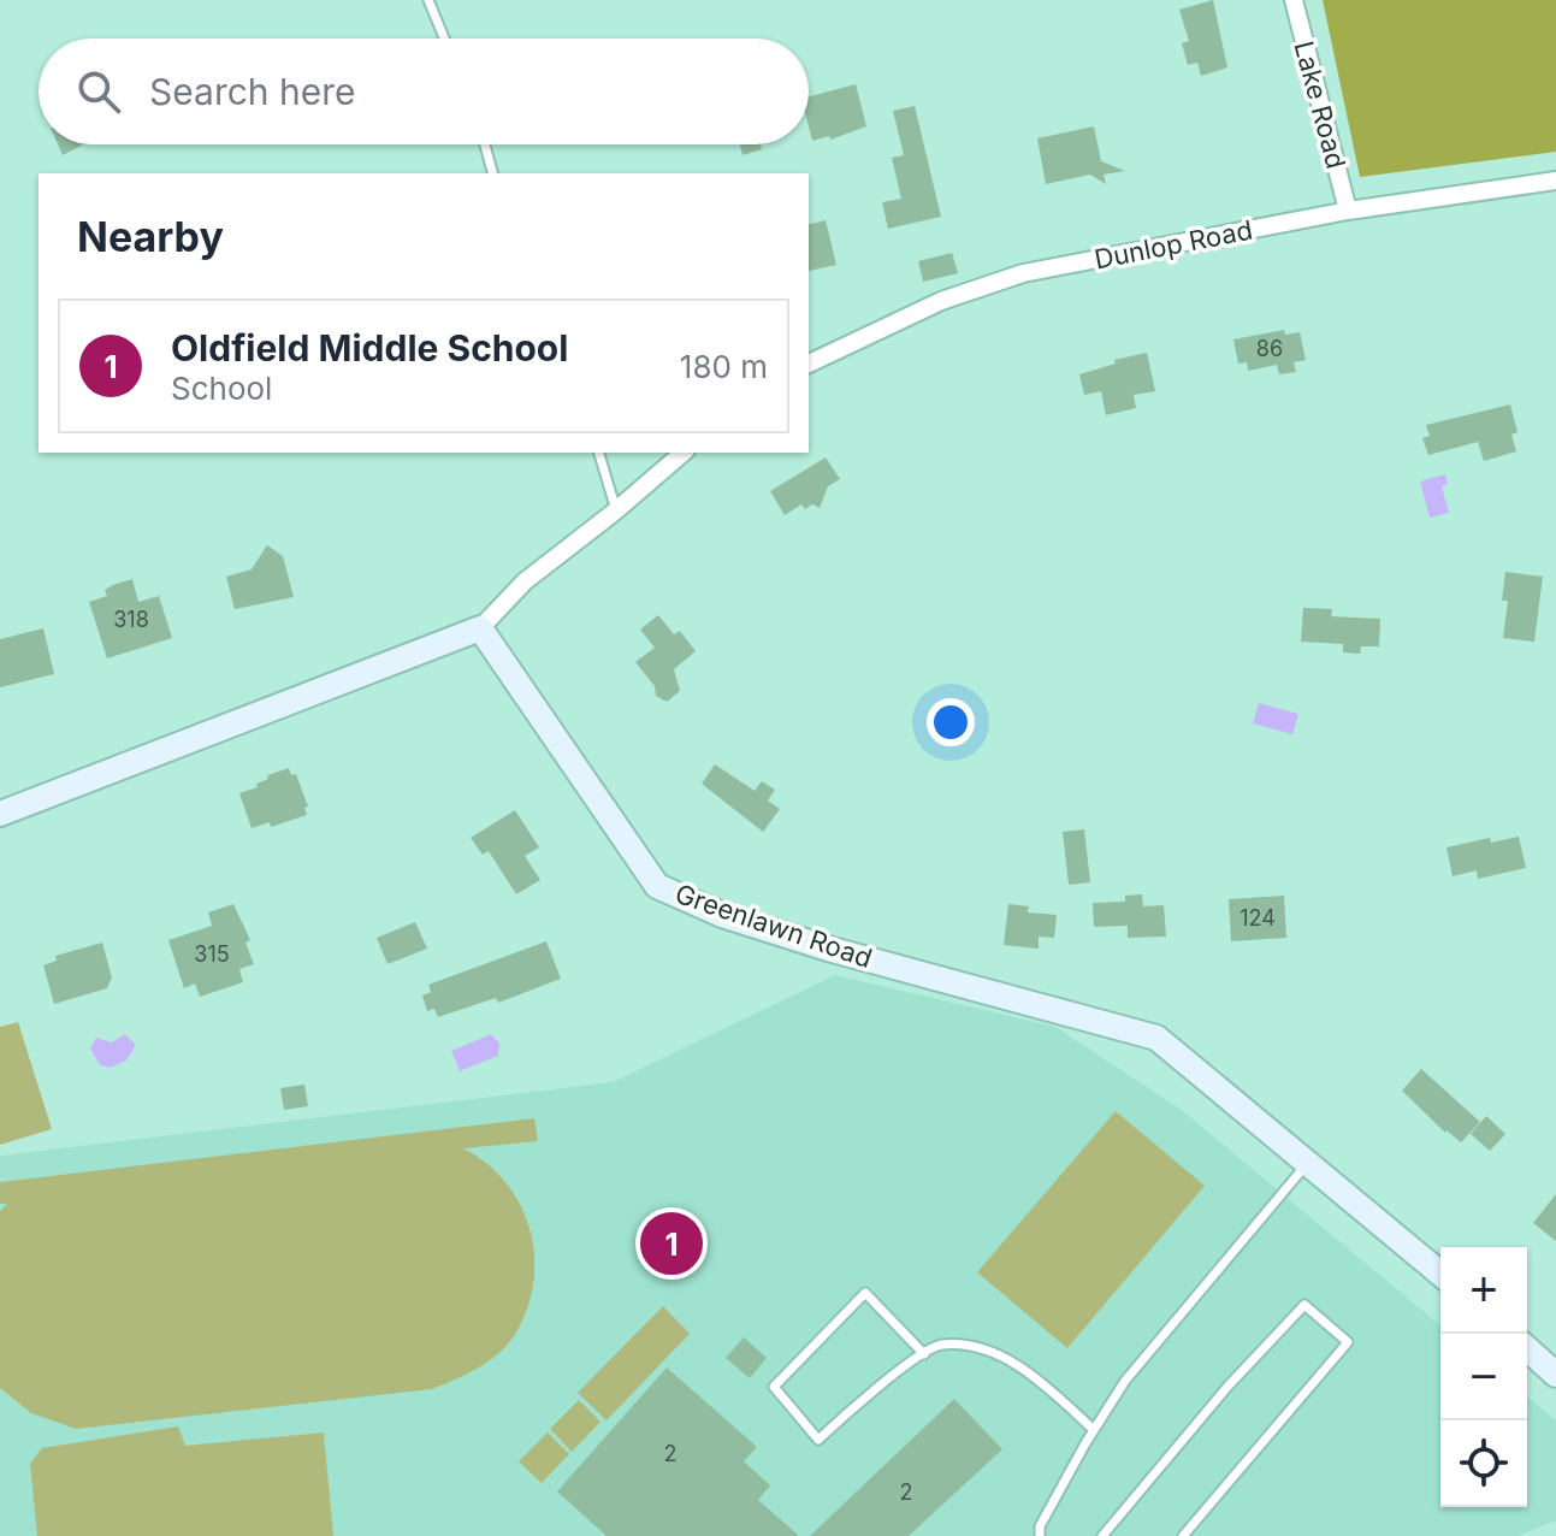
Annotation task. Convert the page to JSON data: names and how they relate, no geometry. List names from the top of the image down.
{
  "streets": {
    "main road": ["Greenlawn Road"],
    "street": ["Lake Road", "Dunlop Road"]
  },
  "crossings": [
    ["Lake Road", "Dunlop Road"]
  ],
  "house_numbers": [
    "86",
    "318",
    "124",
    "315",
    "2",
    "2"
  ],
  "page": {
    "search": "Search here",
    "heading": "Nearby",
    "list": [
      {
        "mark": "1",
        "name": "Oldfield Middle School",
        "note": "School",
        "value": "180 m"
      }
    ],
    "pins": "1",
    "map_buttons": ["+", "−"]
  }
}
